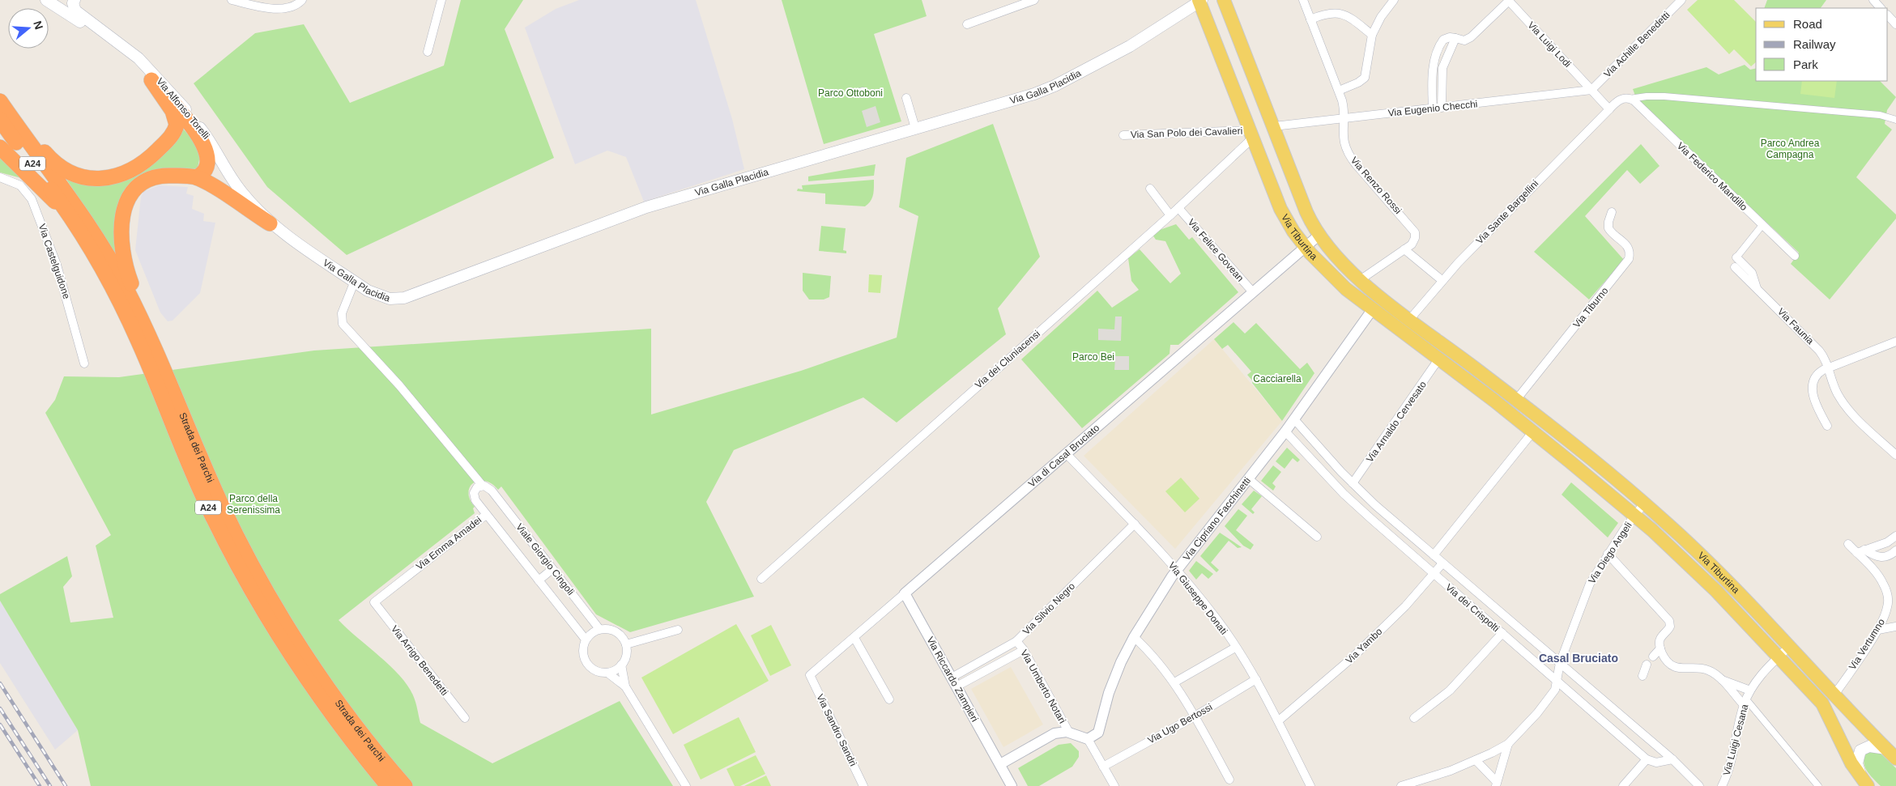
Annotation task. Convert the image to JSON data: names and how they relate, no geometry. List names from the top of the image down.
{
  "streets": {
    "highway": ["A24", "Strada dei Parchi"],
    "main road": ["Via Galla Placidia", "Via Alfonso Torelli", "Via Tiburtina"],
    "street": [
      "Via Luigi Lodi",
      "Via Achille Benedetti",
      "Via Eugenio Checchi",
      "Via San Polo dei Cavalieri",
      "Via Federico Mandillo",
      "Via Renzo Rossi",
      "Via Sante Bargellini",
      "Via Felice Govean",
      "Via Castelguidone",
      "Via Tiburno",
      "Via Faunia",
      "Via dei Cluniacensi",
      "Via Arnaldo Cervesato",
      "Via di Casal Bruciato",
      "Via Cipriano Facchinetti",
      "Via Emma Amadei",
      "Via Diego Angeli",
      "Viale Giorgio Cingoli",
      "Via Giuseppe Donati",
      "Via dei Crispolti",
      "Via Silvio Negro",
      "Via Vertumno",
      "Via Yambo",
      "Via Arrigo Benedetti",
      "Via Riccardo Zampieri",
      "Via Umberto Notari",
      "Via Ugo Bertossi",
      "Via Sandro Sandri",
      "Via Luigi Cesana"
    ]
  },
  "crossings": [
    ["Via Luigi Lodi", "Via Achille Benedetti"],
    ["Via Luigi Lodi", "Via Eugenio Checchi"],
    ["Via Luigi Lodi", "Via Sante Bargellini"],
    ["Via Achille Benedetti", "Via Eugenio Checchi"],
    ["Via Galla Placidia", "Via Alfonso Torelli"],
    ["Via Galla Placidia", "Via Tiburtina"],
    ["Via Eugenio Checchi", "Via Renzo Rossi"],
    ["Via Eugenio Checchi", "Via Tiburtina"],
    ["Via San Polo dei Cavalieri", "Via Tiburtina"],
    ["Via San Polo dei Cavalieri", "Via dei Cluniacensi"],
    ["Via Federico Mandillo", "Via Sante Bargellini"],
    ["Via Sante Bargellini", "Via Tiburtina"],
    ["Via Tiburtina", "Via Tiburno"],
    ["Via Tiburtina", "Via dei Cluniacensi"],
    ["Via Tiburtina", "Via Arnaldo Cervesato"],
    ["Via Tiburtina", "Via di Casal Bruciato"],
    ["Via Tiburtina", "Via Cipriano Facchinetti"],
    ["Via Tiburtina", "Via Diego Angeli"],
    ["Via Tiburtina", "Via Vertumno"],
    ["Via Tiburtina", "Via Luigi Cesana"],
    ["Via Felice Govean", "Via dei Cluniacensi"],
    ["Via Felice Govean", "Via di Casal Bruciato"],
    ["Via Arnaldo Cervesato", "Via dei Crispolti"],
    ["Via di Casal Bruciato", "Via Giuseppe Donati"],
    ["Via di Casal Bruciato", "Via Riccardo Zampieri"],
    ["Via di Casal Bruciato", "Via Sandro Sandri"],
    ["Via Cipriano Facchinetti", "Via Giuseppe Donati"],
    ["Via Cipriano Facchinetti", "Via dei Crispolti"],
    ["Via Emma Amadei", "Viale Giorgio Cingoli"],
    ["Via Emma Amadei", "Via Arrigo Benedetti"],
    ["Via Diego Angeli", "Via dei Crispolti"],
    ["Via Giuseppe Donati", "Via Silvio Negro"],
    ["Via Giuseppe Donati", "Via Yambo"],
    ["Via Giuseppe Donati", "Via Ugo Bertossi"],
    ["Via dei Crispolti", "Via Yambo"],
    ["Via Silvio Negro", "Via Riccardo Zampieri"],
    ["Via Silvio Negro", "Via Umberto Notari"]
  ],
  "districts": ["Casal Bruciato"],
  "parks": [
    "Parco Ottoboni",
    "Parco Andrea Campagna",
    "Parco Bei",
    "Cacciarella",
    "Parco della Serenissima"
  ],
  "legend": ["Road", "Railway", "Park"],
  "north": "right"
}
